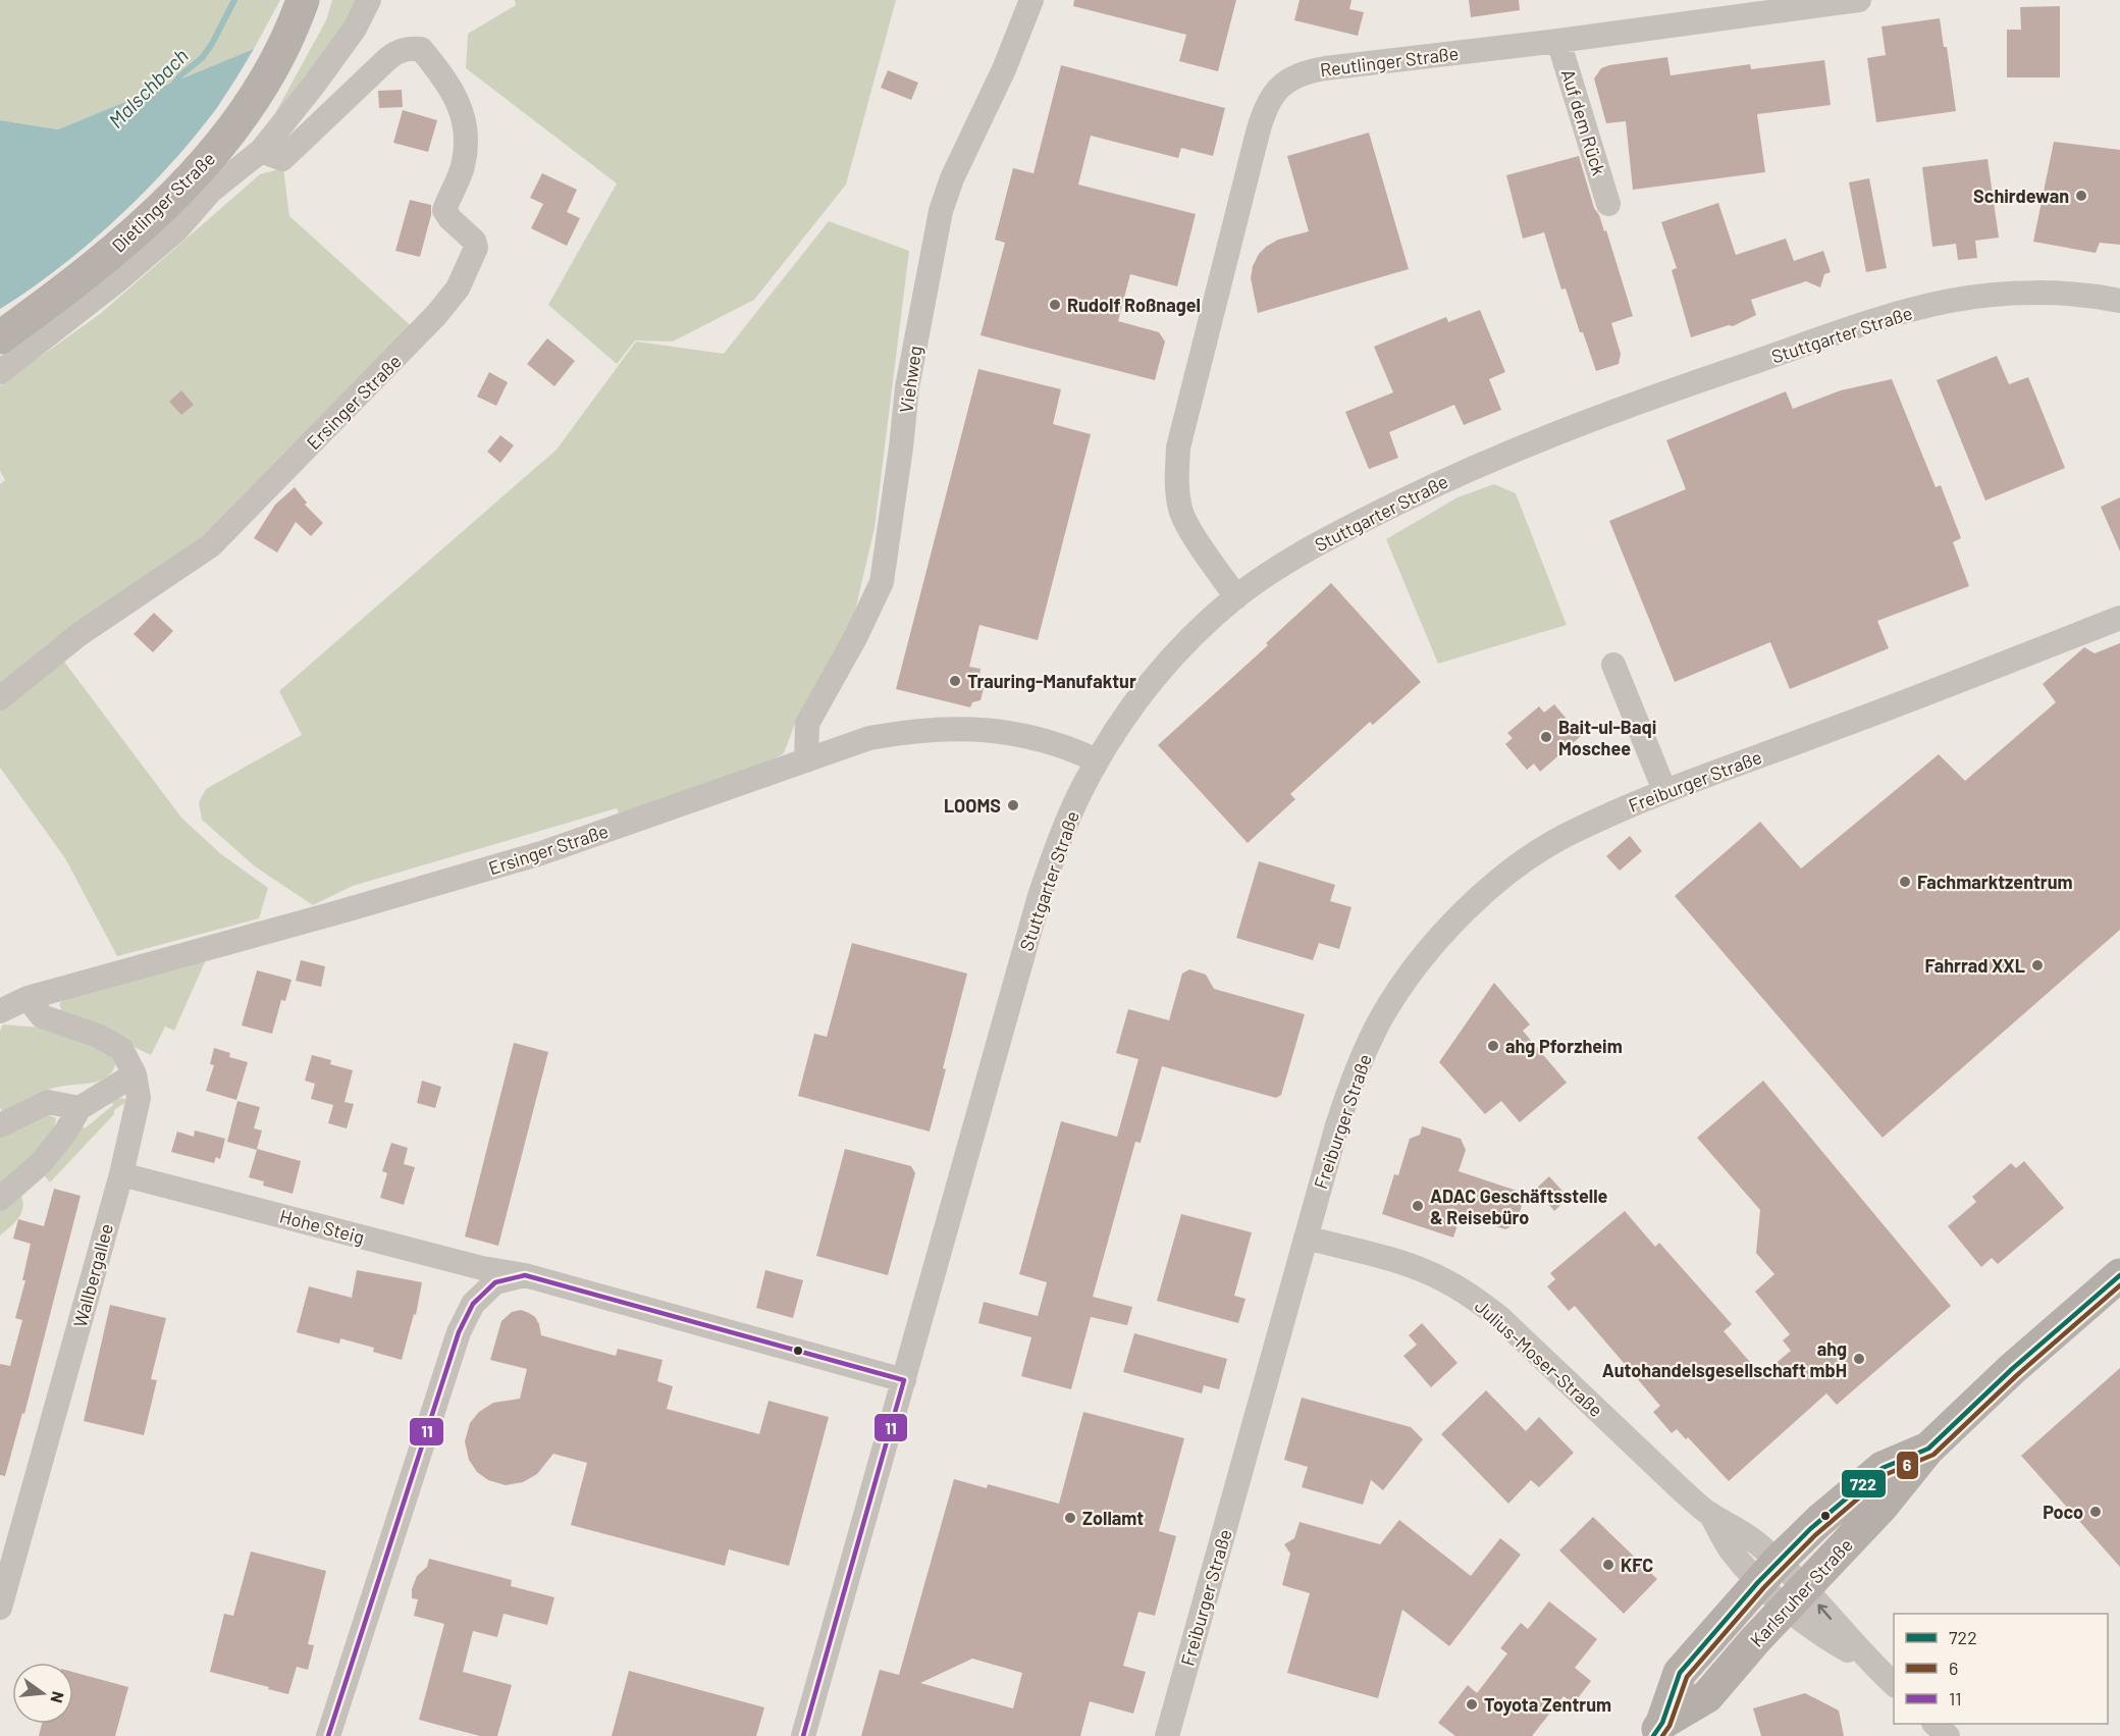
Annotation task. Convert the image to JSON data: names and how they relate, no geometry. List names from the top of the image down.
{
  "streets": {
    "main road": ["Dietlinger Straße", "Karlsruher Straße"],
    "street": [
      "Reutlinger Straße",
      "Auf dem Rück",
      "Stuttgarter Straße",
      "Viehweg",
      "Ersinger Straße",
      "Freiburger Straße",
      "Hohe Steig",
      "Wallbergallee",
      "Julius-Moser-Straße"
    ]
  },
  "crossings": [
    ["Reutlinger Straße", "Auf dem Rück"],
    ["Reutlinger Straße", "Stuttgarter Straße"],
    ["Dietlinger Straße", "Ersinger Straße"],
    ["Stuttgarter Straße", "Ersinger Straße"],
    ["Stuttgarter Straße", "Hohe Steig"],
    ["Viehweg", "Ersinger Straße"],
    ["Ersinger Straße", "Wallbergallee"],
    ["Freiburger Straße", "Julius-Moser-Straße"],
    ["Hohe Steig", "Wallbergallee"],
    ["Julius-Moser-Straße", "Karlsruher Straße"]
  ],
  "water": ["Malschbach"],
  "places": [
    "Schirdewan",
    "Rudolf Roßnagel",
    "Trauring-Manufaktur",
    "Bait-ul-Baqi Moschee",
    "LOOMS",
    "Fachmarktzentrum",
    "Fahrrad XXL",
    "ahg Pforzheim",
    "ADAC Geschäftsstelle & Reisebüro",
    "ahg Autohandelsgesellschaft mbH",
    "Poco",
    "Zollamt",
    "KFC",
    "Toyota Zentrum"
  ],
  "lines": ["transit line 722", "transit line 11", "transit line 6"],
  "legend": ["722", "6", "11"],
  "north": "right"
}
